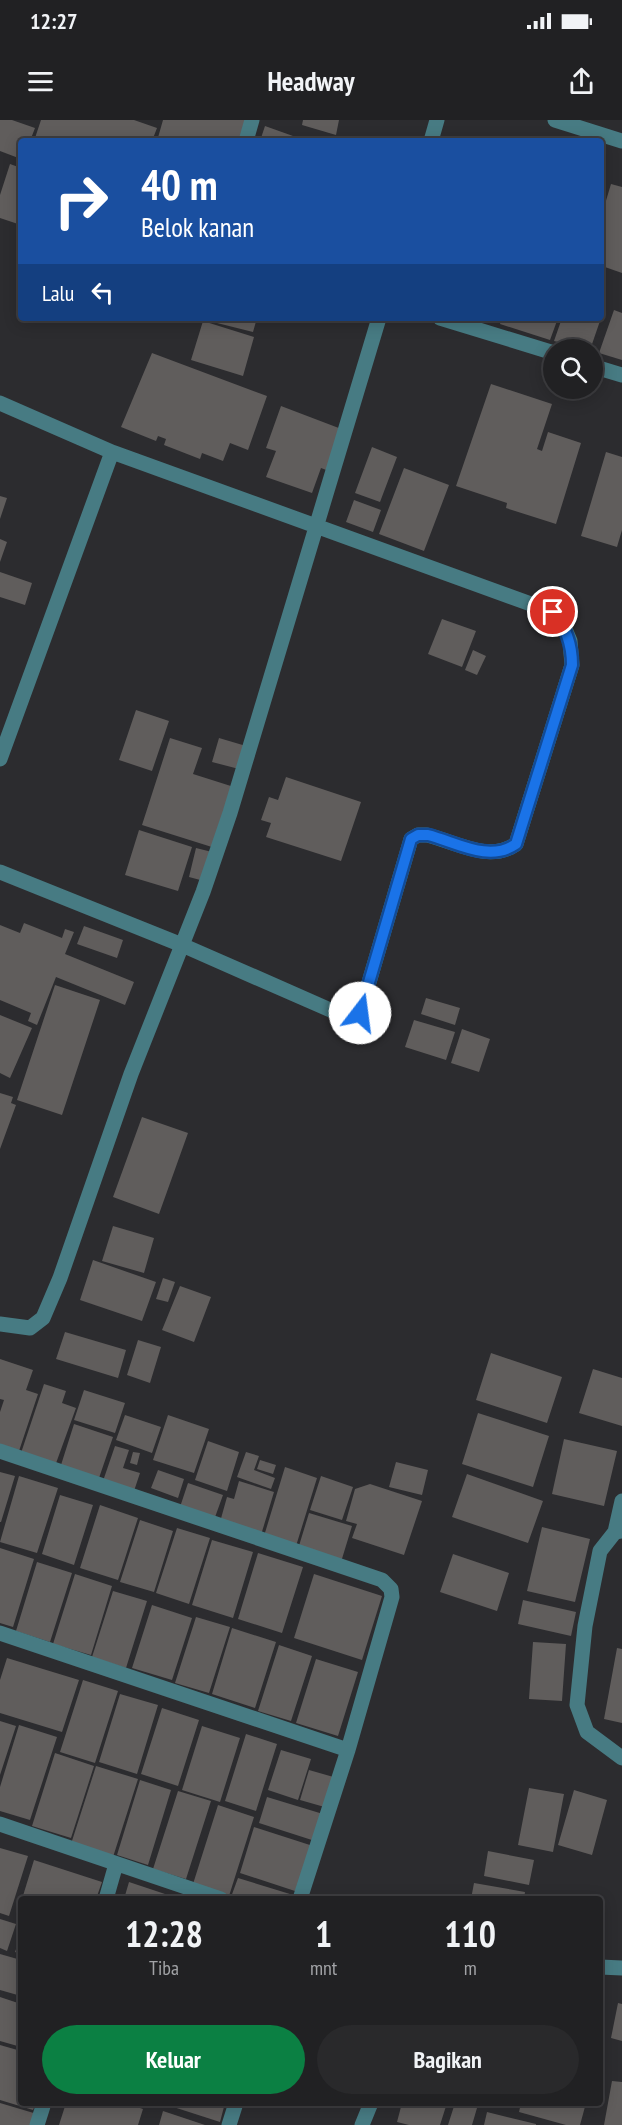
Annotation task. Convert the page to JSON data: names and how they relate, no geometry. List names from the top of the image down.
{
  "page": {
    "status": "12:27",
    "header": "Headway",
    "turn": ["40 m", "Belok kanan"],
    "then": "Lalu",
    "eta": [
      "12:28",
      "Tiba",
      "1",
      "mnt",
      "110",
      "m"
    ],
    "buttons": ["Keluar", "Bagikan"]
  }
}
